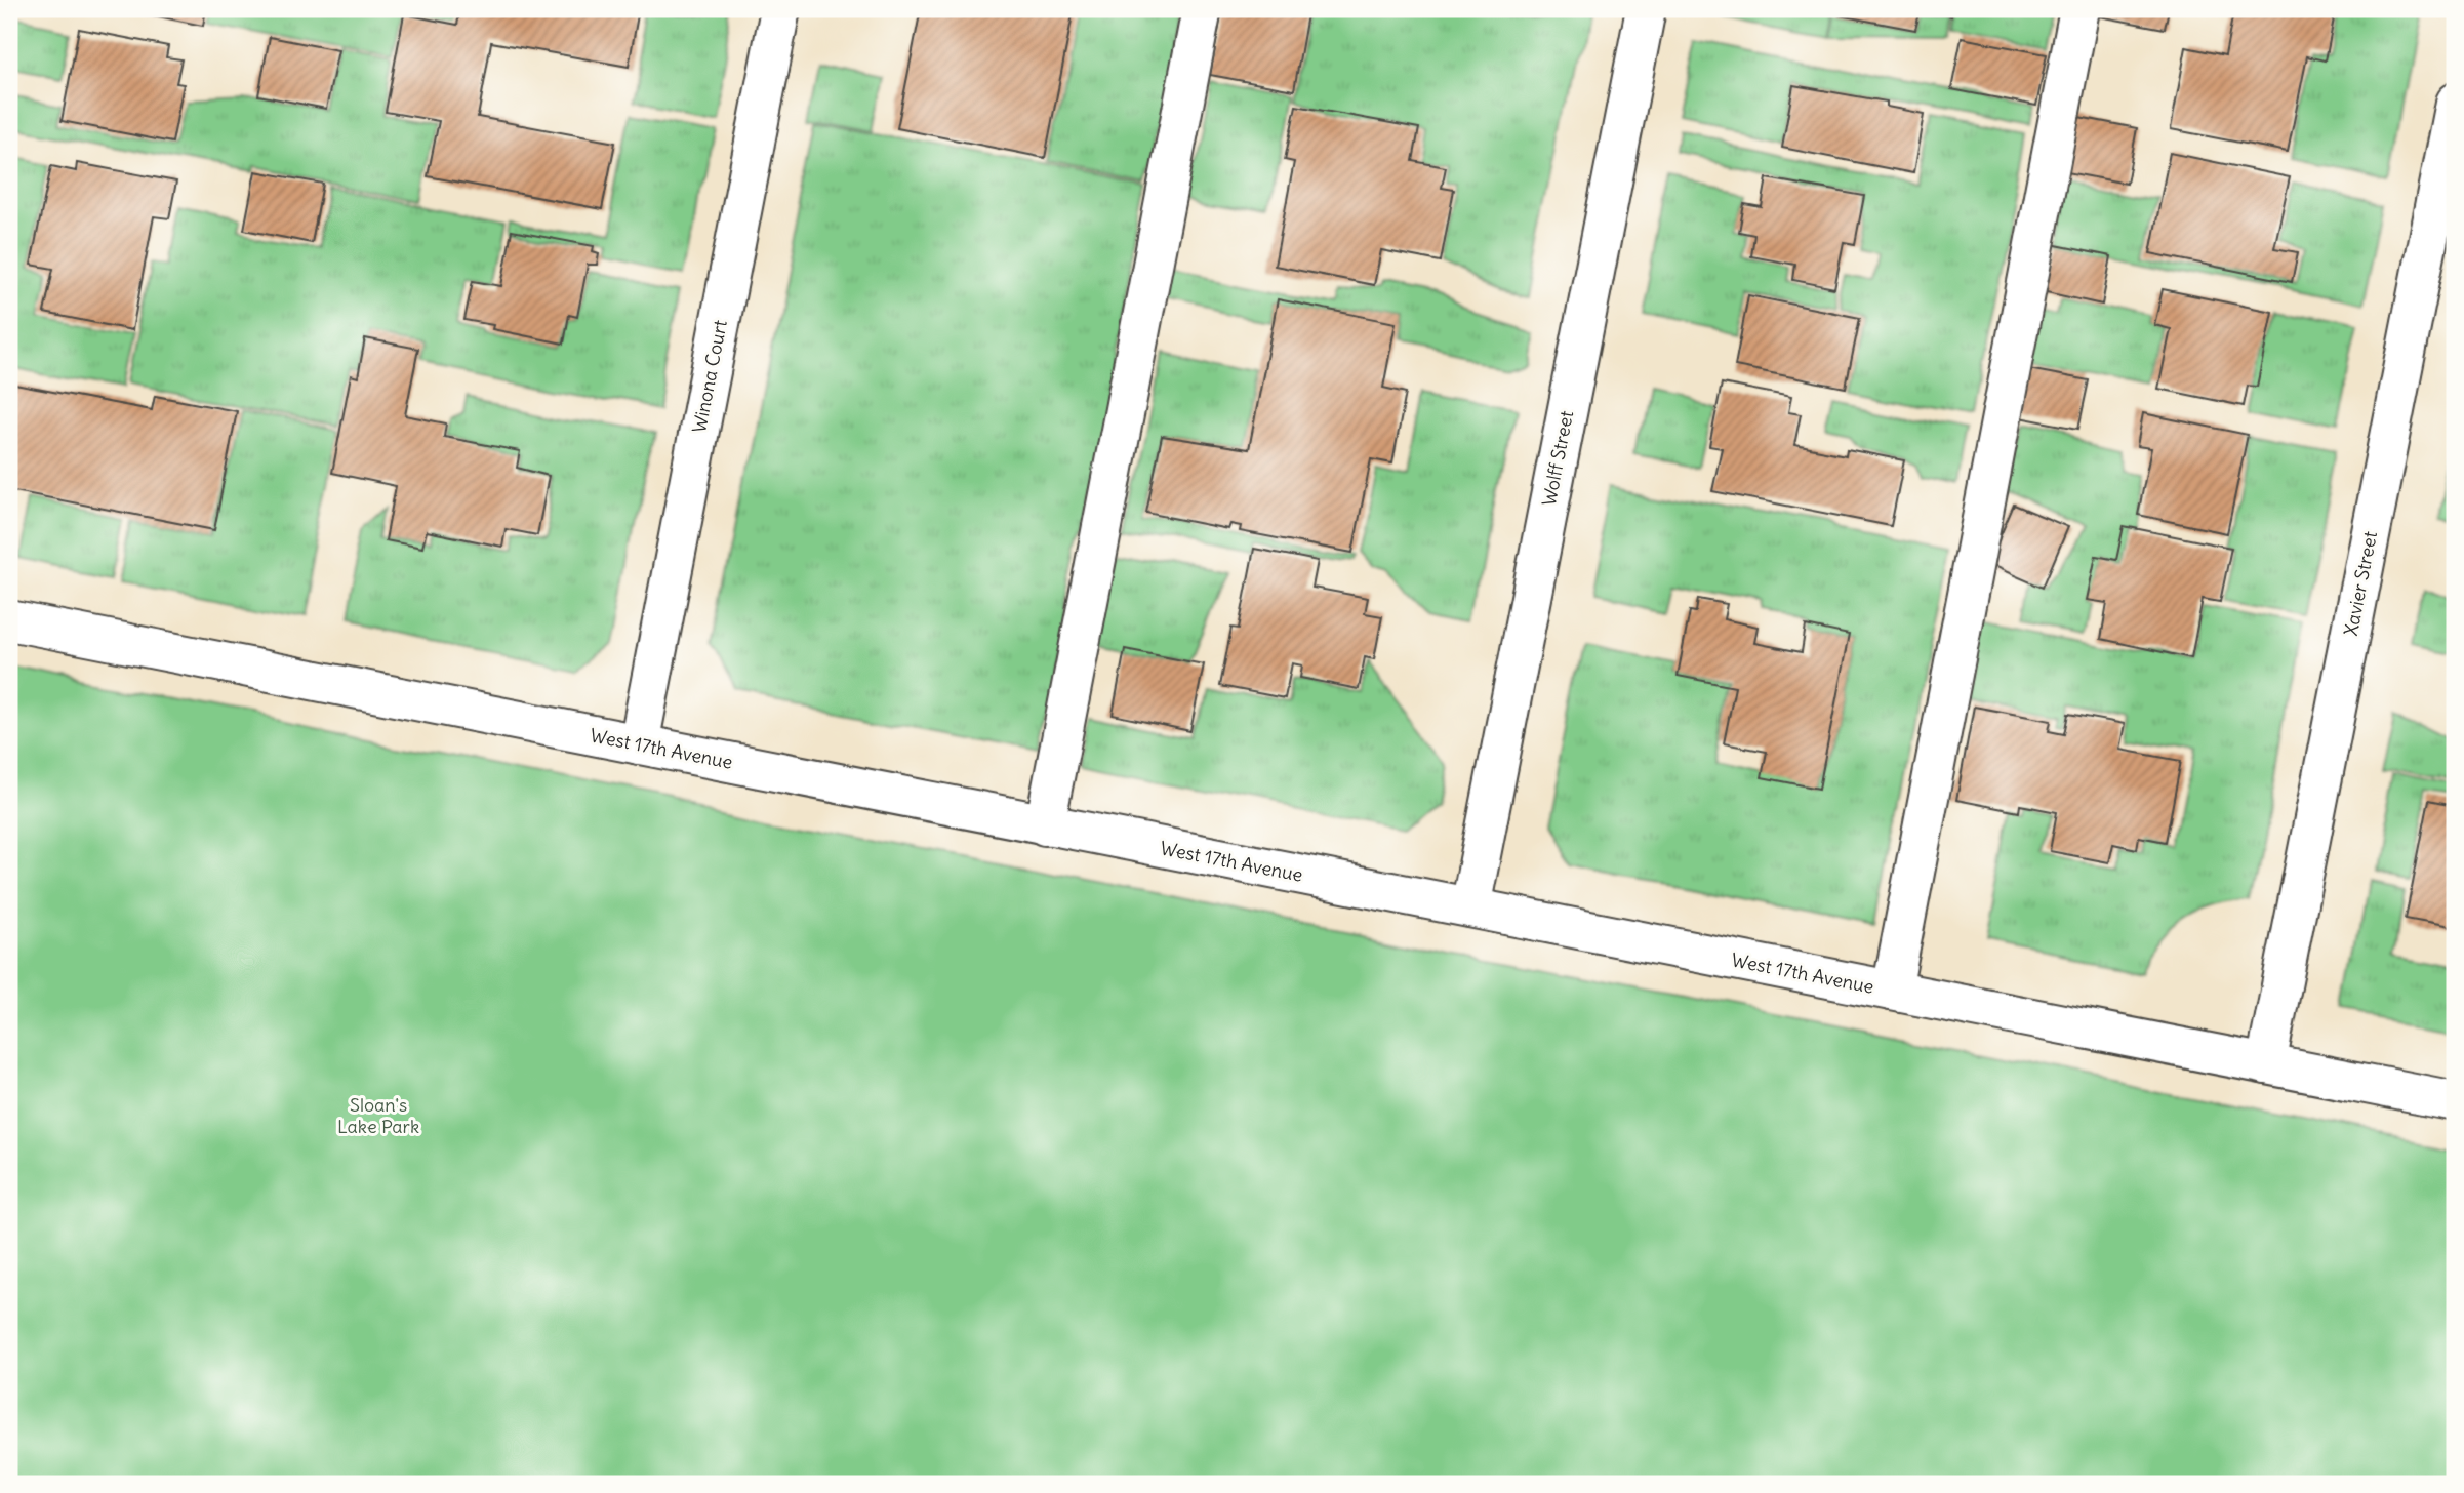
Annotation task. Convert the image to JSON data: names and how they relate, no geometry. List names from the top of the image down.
{
  "streets": {
    "street": [
      "Winona Court",
      "Wolff Street",
      "Xavier Street",
      "West 17th Avenue"
    ]
  },
  "crossings": [
    ["Winona Court", "West 17th Avenue"],
    ["Wolff Street", "West 17th Avenue"],
    ["Xavier Street", "West 17th Avenue"]
  ],
  "parks": ["Sloan's Lake Park"]
}
